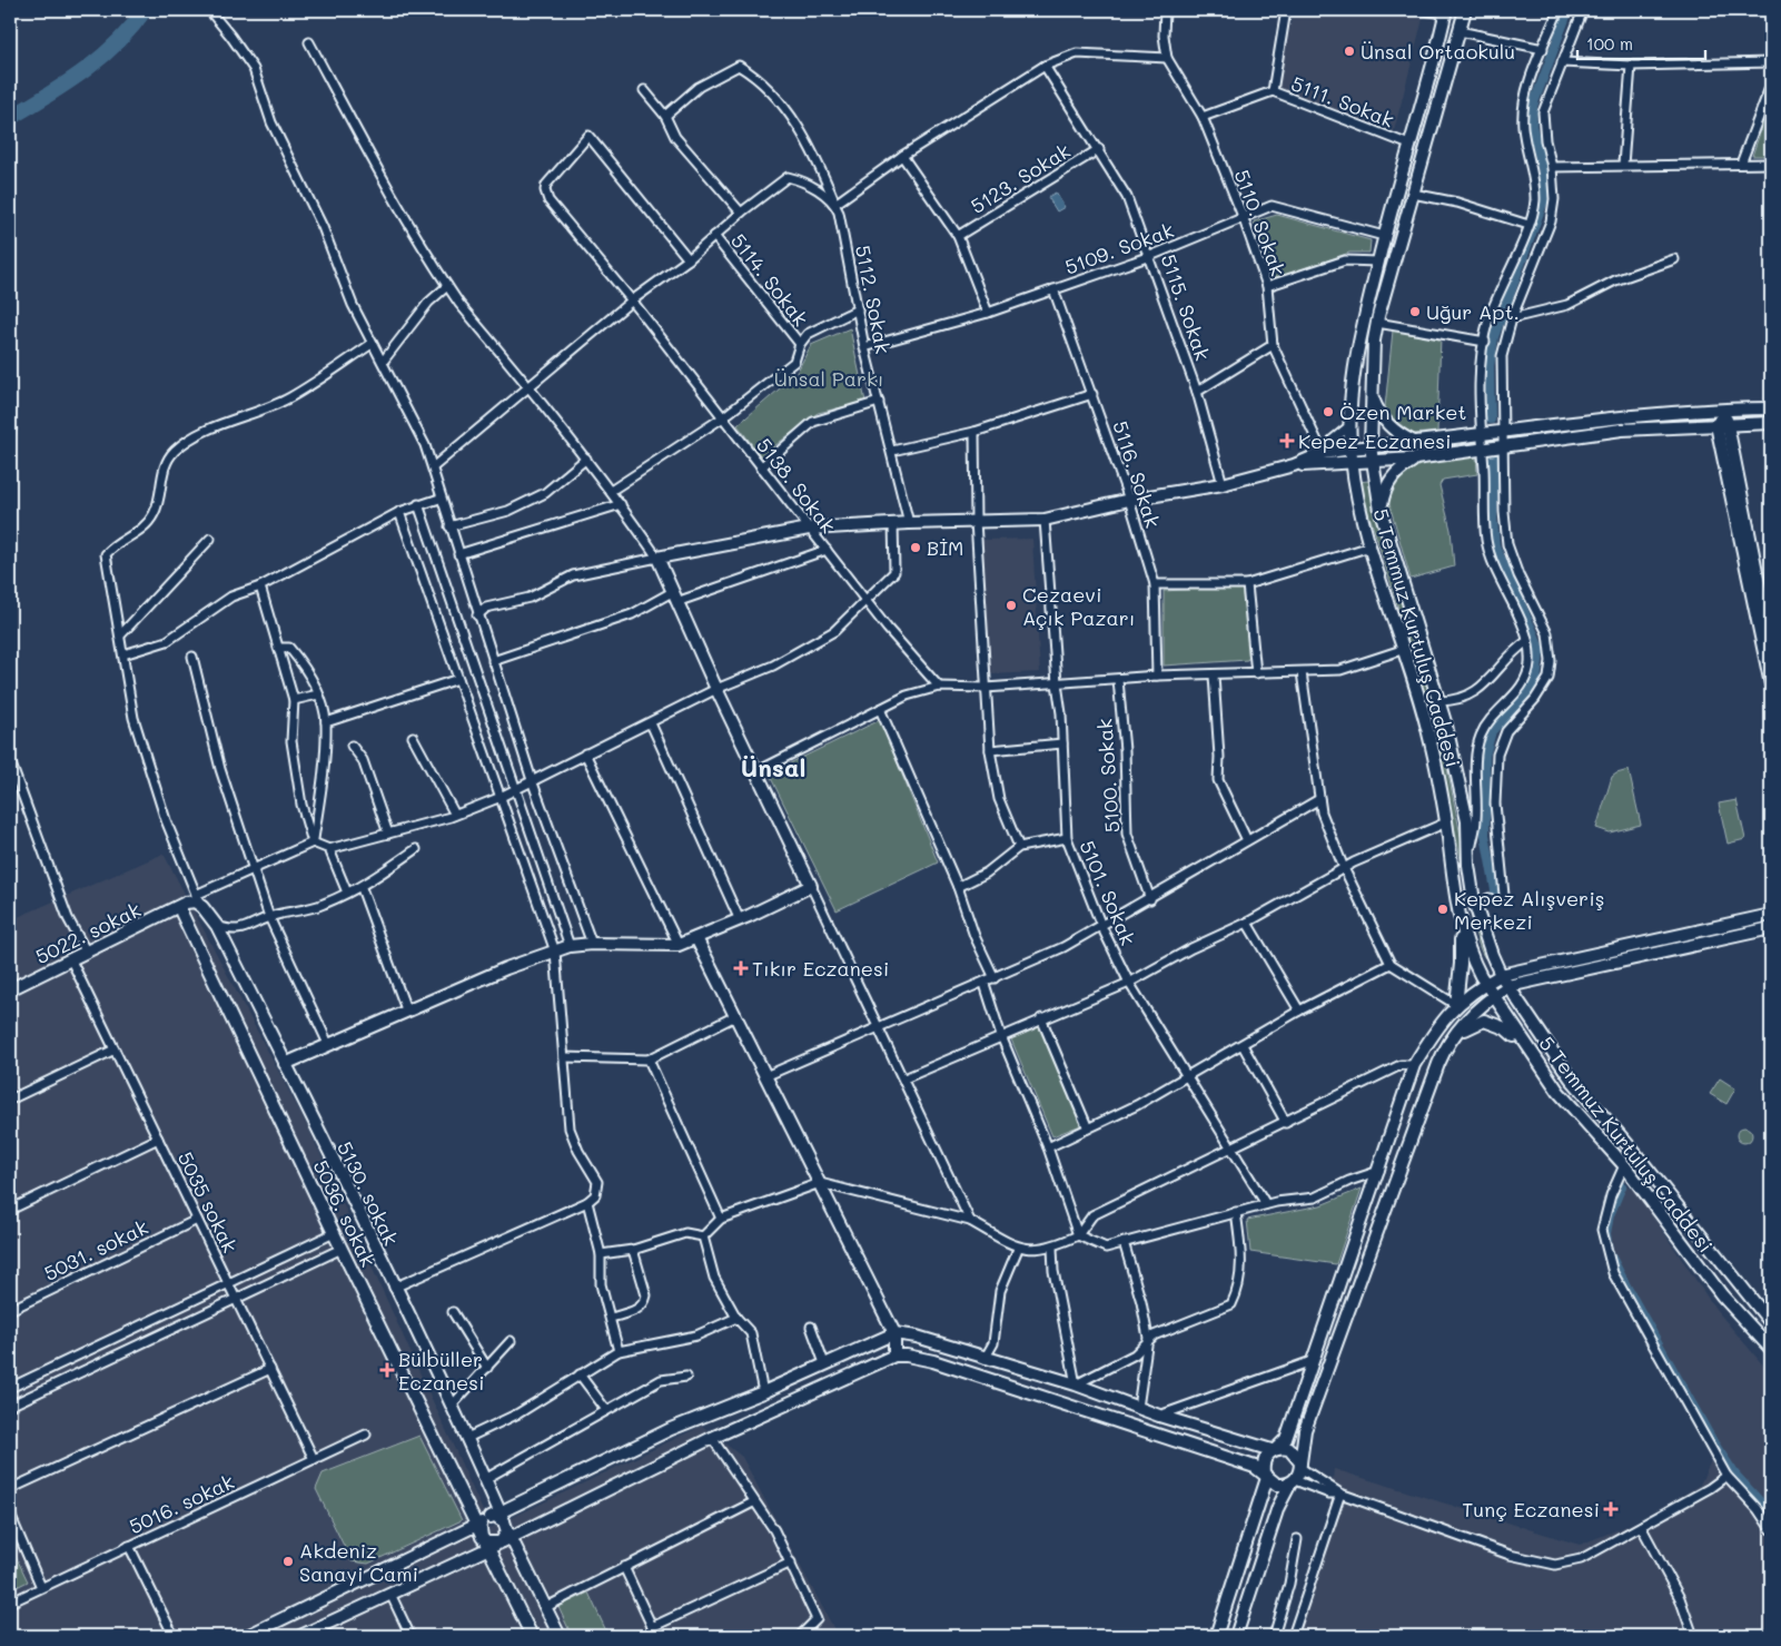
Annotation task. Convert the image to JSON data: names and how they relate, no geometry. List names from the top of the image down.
{
  "streets": {
    "main road": [
      "5 Temmuz Kurtuluş Caddesi",
      "5022. sokak",
      "5130. sokak",
      "5036. sokak"
    ],
    "street": [
      "5111. Sokak",
      "5123. Sokak",
      "5110. Sokak",
      "5109. Sokak",
      "5114. Sokak",
      "5112. Sokak",
      "5115. Sokak",
      "5116. Sokak",
      "5138. Sokak",
      "5100. Sokak",
      "5101. Sokak",
      "5035 sokak",
      "5031. sokak",
      "5016. sokak"
    ]
  },
  "crossings": [
    ["5111. Sokak", "5110. Sokak"],
    ["5111. Sokak", "5 Temmuz Kurtuluş Caddesi"],
    ["5123. Sokak", "5115. Sokak"],
    ["5110. Sokak", "5109. Sokak"],
    ["5109. Sokak", "5112. Sokak"],
    ["5109. Sokak", "5115. Sokak"],
    ["5109. Sokak", "5116. Sokak"],
    ["5109. Sokak", "5 Temmuz Kurtuluş Caddesi"],
    ["5022. sokak", "5035 sokak"],
    ["5022. sokak", "5036. sokak"],
    ["5130. sokak", "5036. sokak"],
    ["5035 sokak", "5031. sokak"],
    ["5035 sokak", "5016. sokak"]
  ],
  "districts": ["Ünsal"],
  "parks": ["Ünsal Parkı"],
  "places": {
    "other": [
      "Ünsal Ortaokulu",
      "Uğur Apt.",
      "Özen Market",
      "BİM",
      "Cezaevi Açık Pazarı",
      "Kepez Alışveriş Merkezi",
      "Akdeniz Sanayi Cami"
    ],
    "health": [
      "Kepez Eczanesi",
      "Tıkır Eczanesi",
      "Bülbüller Eczanesi",
      "Tunç Eczanesi"
    ]
  },
  "scale_bar": "100 m"
}
